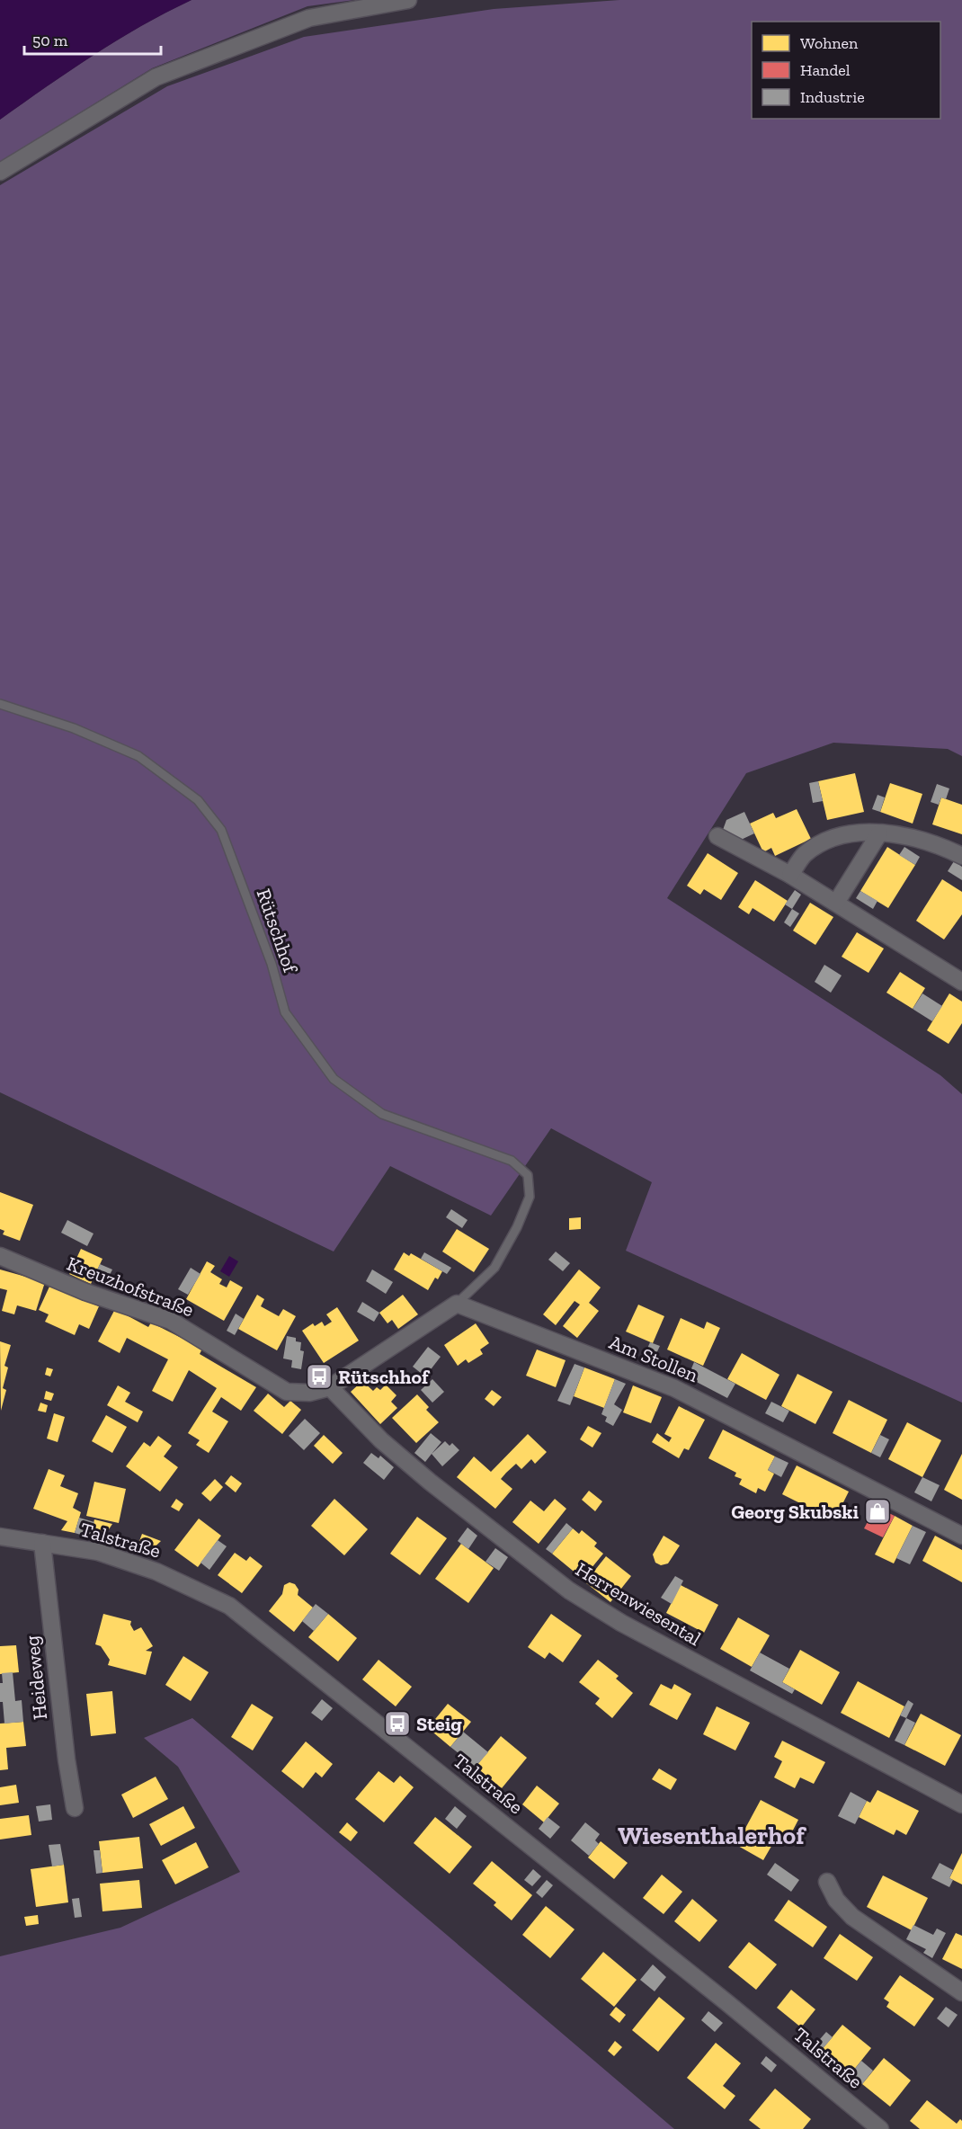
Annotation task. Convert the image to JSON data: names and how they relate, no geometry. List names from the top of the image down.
{
  "streets": {
    "street": [
      "Kreuzhofstraße",
      "Am Stollen",
      "Talstraße",
      "Herrenwiesental",
      "Heideweg"
    ],
    "lane": ["Rütschhof"]
  },
  "crossings": [
    ["Rütschhof", "Am Stollen"],
    ["Kreuzhofstraße", "Herrenwiesental"],
    ["Talstraße", "Heideweg"]
  ],
  "districts": ["Wiesenthalerhof"],
  "places": {
    "bus stop": ["Rütschhof", "Steig"],
    "shop": ["Georg Skubski"]
  },
  "legend": ["Wohnen", "Handel", "Industrie"],
  "scale_bar": "50 m"
}
